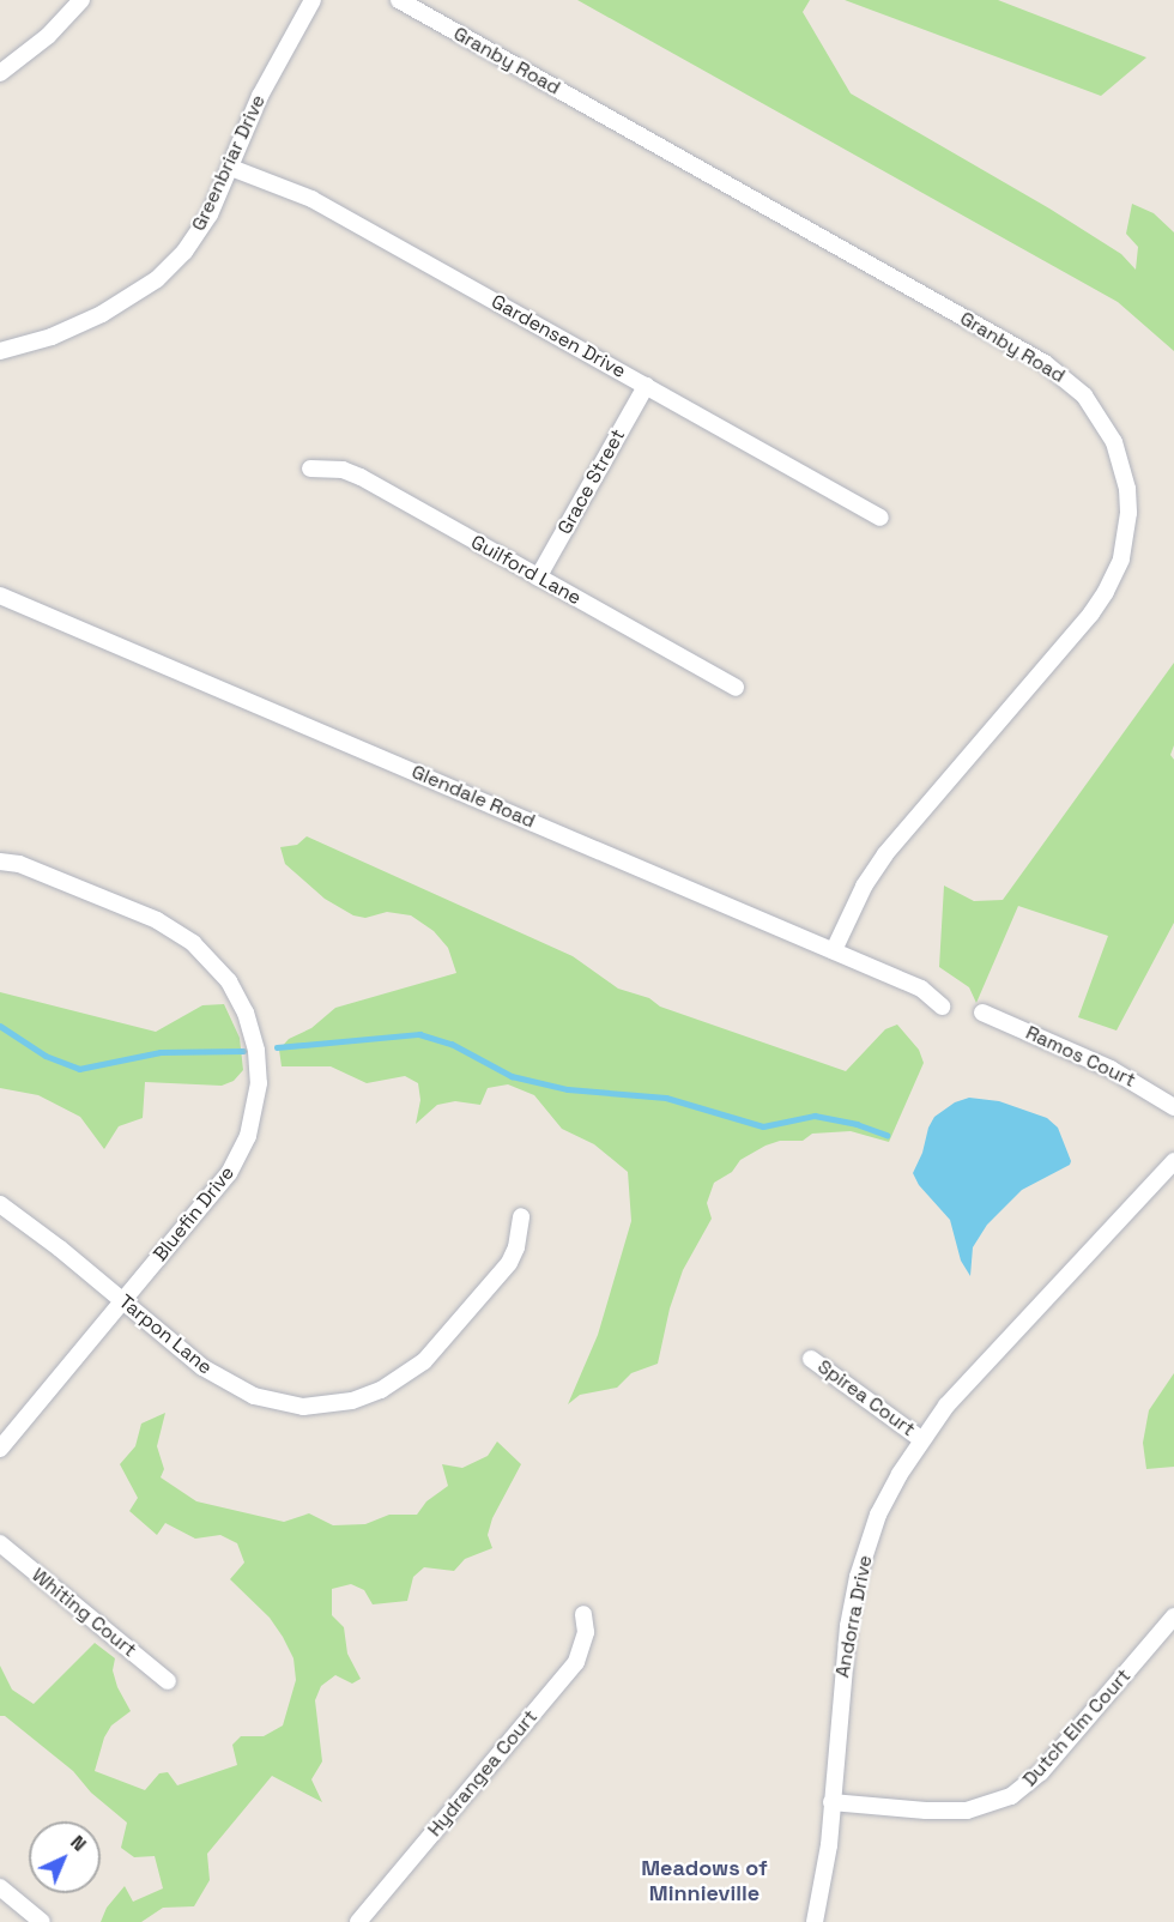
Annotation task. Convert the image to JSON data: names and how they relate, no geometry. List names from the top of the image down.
{
  "streets": {
    "street": [
      "Granby Road",
      "Greenbriar Drive",
      "Gardensen Drive",
      "Grace Street",
      "Guilford Lane",
      "Glendale Road",
      "Ramos Court",
      "Bluefin Drive",
      "Tarpon Lane",
      "Spirea Court",
      "Whiting Court",
      "Andorra Drive",
      "Dutch Elm Court",
      "Hydrangea Court"
    ]
  },
  "crossings": [
    ["Granby Road", "Glendale Road"],
    ["Greenbriar Drive", "Gardensen Drive"],
    ["Gardensen Drive", "Grace Street"],
    ["Grace Street", "Guilford Lane"],
    ["Bluefin Drive", "Tarpon Lane"],
    ["Spirea Court", "Andorra Drive"],
    ["Andorra Drive", "Dutch Elm Court"]
  ],
  "districts": ["Meadows of Minnieville"],
  "north": "top right"
}
